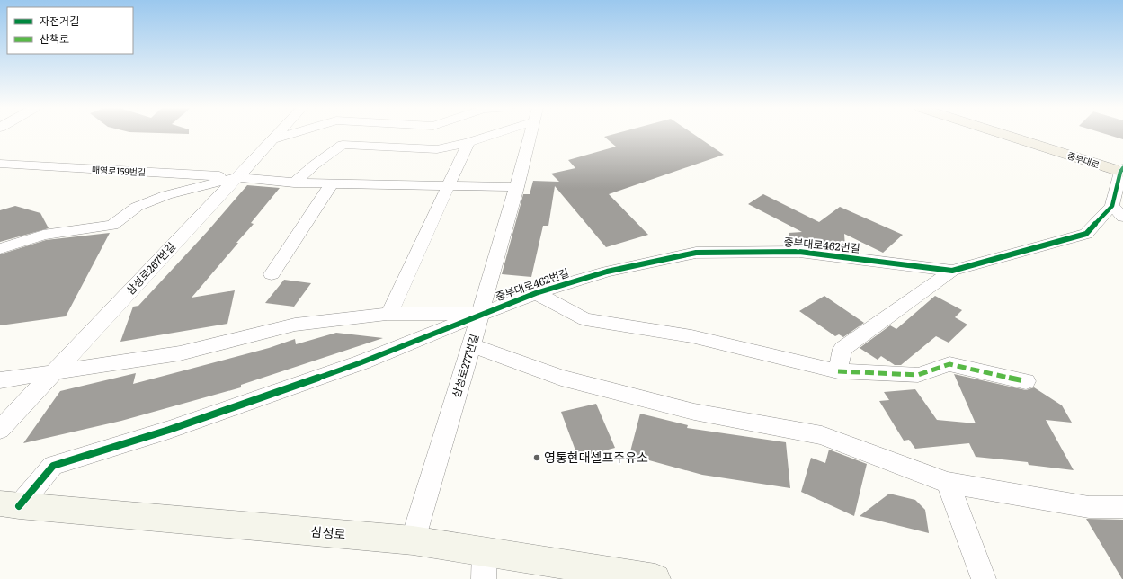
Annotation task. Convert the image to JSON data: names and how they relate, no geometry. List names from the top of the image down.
{
  "streets": {
    "main road": ["중부대로"],
    "street": [
      "매영로159번길",
      "중부대로462번길",
      "삼성로267번길",
      "삼성로277번길",
      "삼성로"
    ]
  },
  "crossings": [
    ["중부대로", "중부대로462번길"],
    ["매영로159번길", "삼성로267번길"],
    ["매영로159번길", "삼성로277번길"],
    ["중부대로462번길", "삼성로277번길"],
    ["중부대로462번길", "삼성로"],
    ["삼성로277번길", "삼성로"]
  ],
  "places": ["영통현대셀프주유소"],
  "legend": ["자전거길", "산책로"]
}
